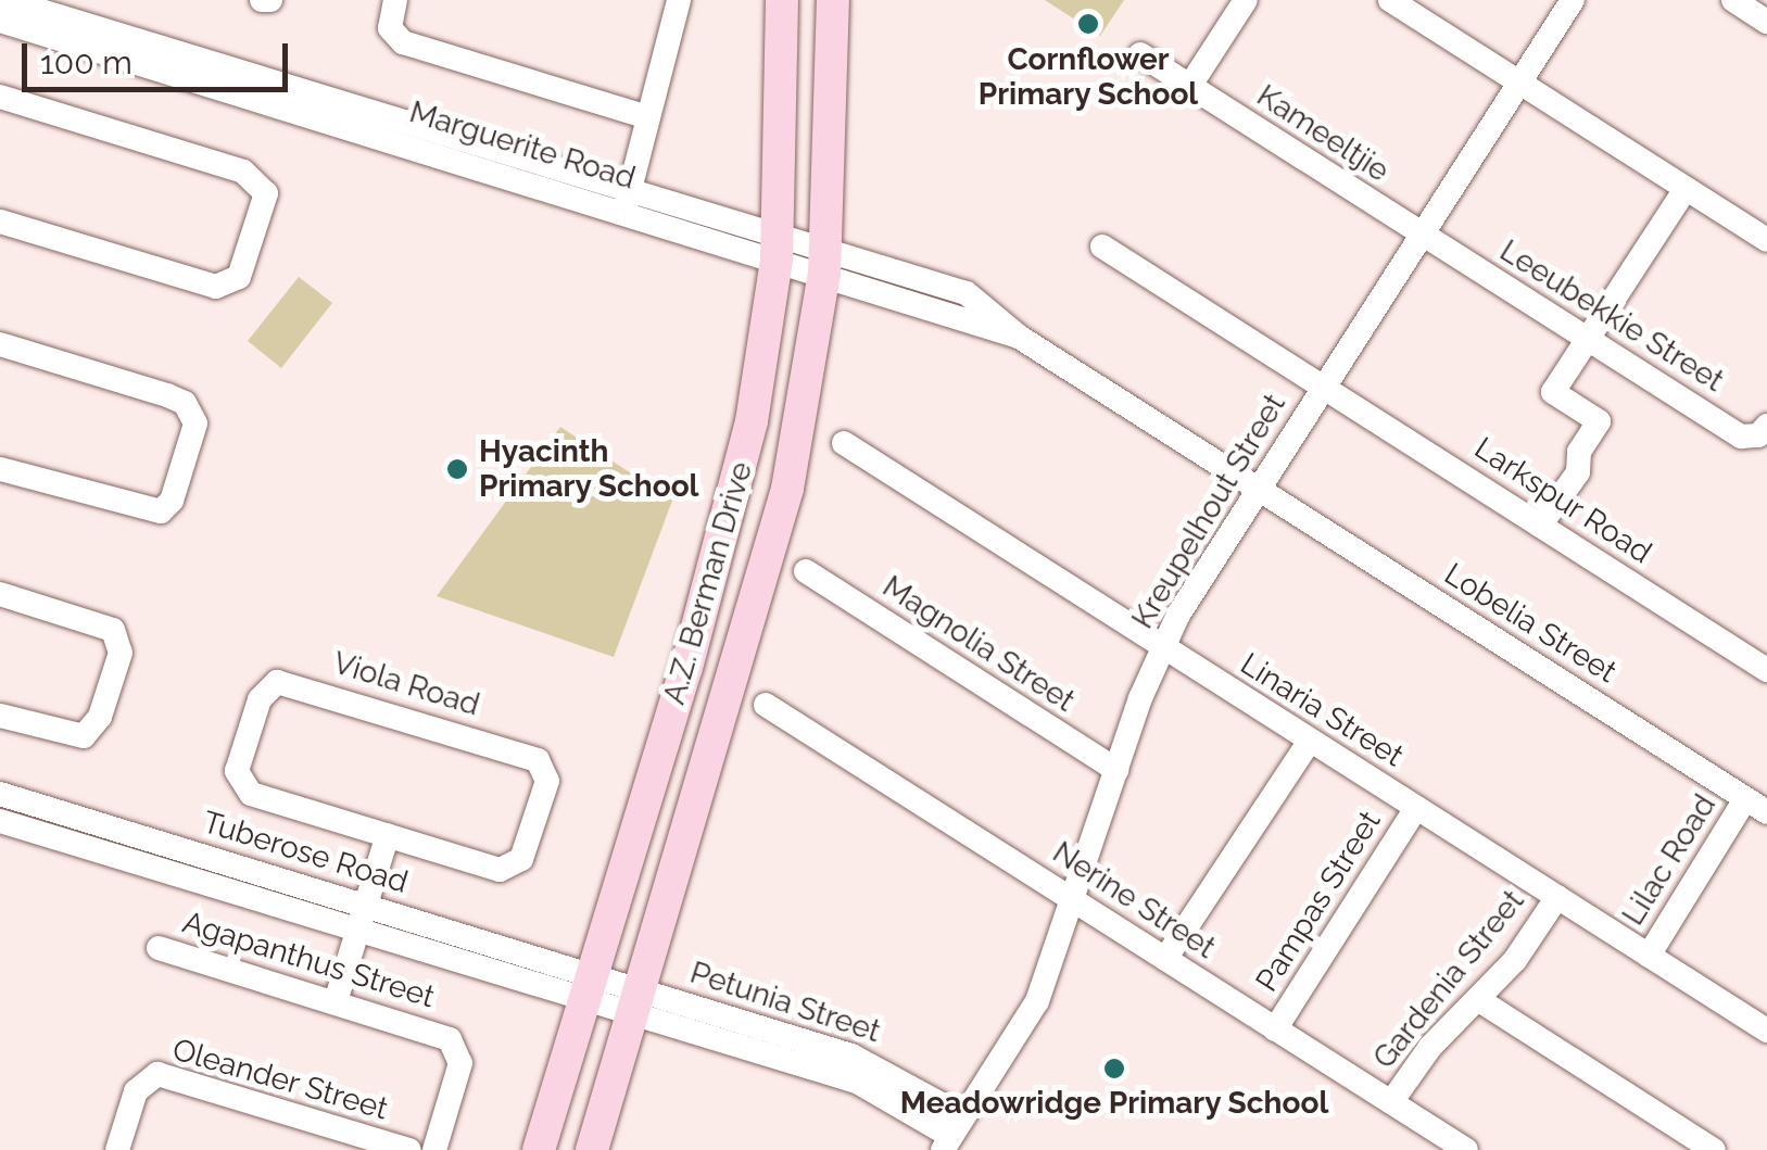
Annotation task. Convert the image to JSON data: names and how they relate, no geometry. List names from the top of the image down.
{
  "streets": {
    "main road": ["A.Z. Berman Drive"],
    "street": [
      "Kameeltjie",
      "Marguerite Road",
      "Leeubekkie Street",
      "Larkspur Road",
      "Kreupelhout Street",
      "Lobelia Street",
      "Magnolia Street",
      "Viola Road",
      "Linaria Street",
      "Tuberose Road",
      "Lilac Road",
      "Nerine Street",
      "Pampas Street",
      "Agapanthus Street",
      "Gardenia Street",
      "Petunia Street",
      "Oleander Street"
    ]
  },
  "crossings": [
    ["Kameeltjie", "Leeubekkie Street"],
    ["Kameeltjie", "Kreupelhout Street"],
    ["Marguerite Road", "A.Z. Berman Drive"],
    ["Marguerite Road", "Lobelia Street"],
    ["Leeubekkie Street", "Kreupelhout Street"],
    ["Larkspur Road", "Kreupelhout Street"],
    ["Kreupelhout Street", "Lobelia Street"],
    ["Kreupelhout Street", "Magnolia Street"],
    ["Kreupelhout Street", "Linaria Street"],
    ["Kreupelhout Street", "Nerine Street"],
    ["Kreupelhout Street", "Petunia Street"],
    ["A.Z. Berman Drive", "Tuberose Road"],
    ["A.Z. Berman Drive", "Petunia Street"],
    ["Lobelia Street", "Lilac Road"],
    ["Linaria Street", "Lilac Road"],
    ["Linaria Street", "Pampas Street"],
    ["Linaria Street", "Gardenia Street"],
    ["Tuberose Road", "Petunia Street"],
    ["Nerine Street", "Pampas Street"],
    ["Nerine Street", "Gardenia Street"]
  ],
  "places": ["Cornflower Primary School", "Hyacinth Primary School", "Meadowridge Primary School"],
  "scale_bar": "100 m"
}
